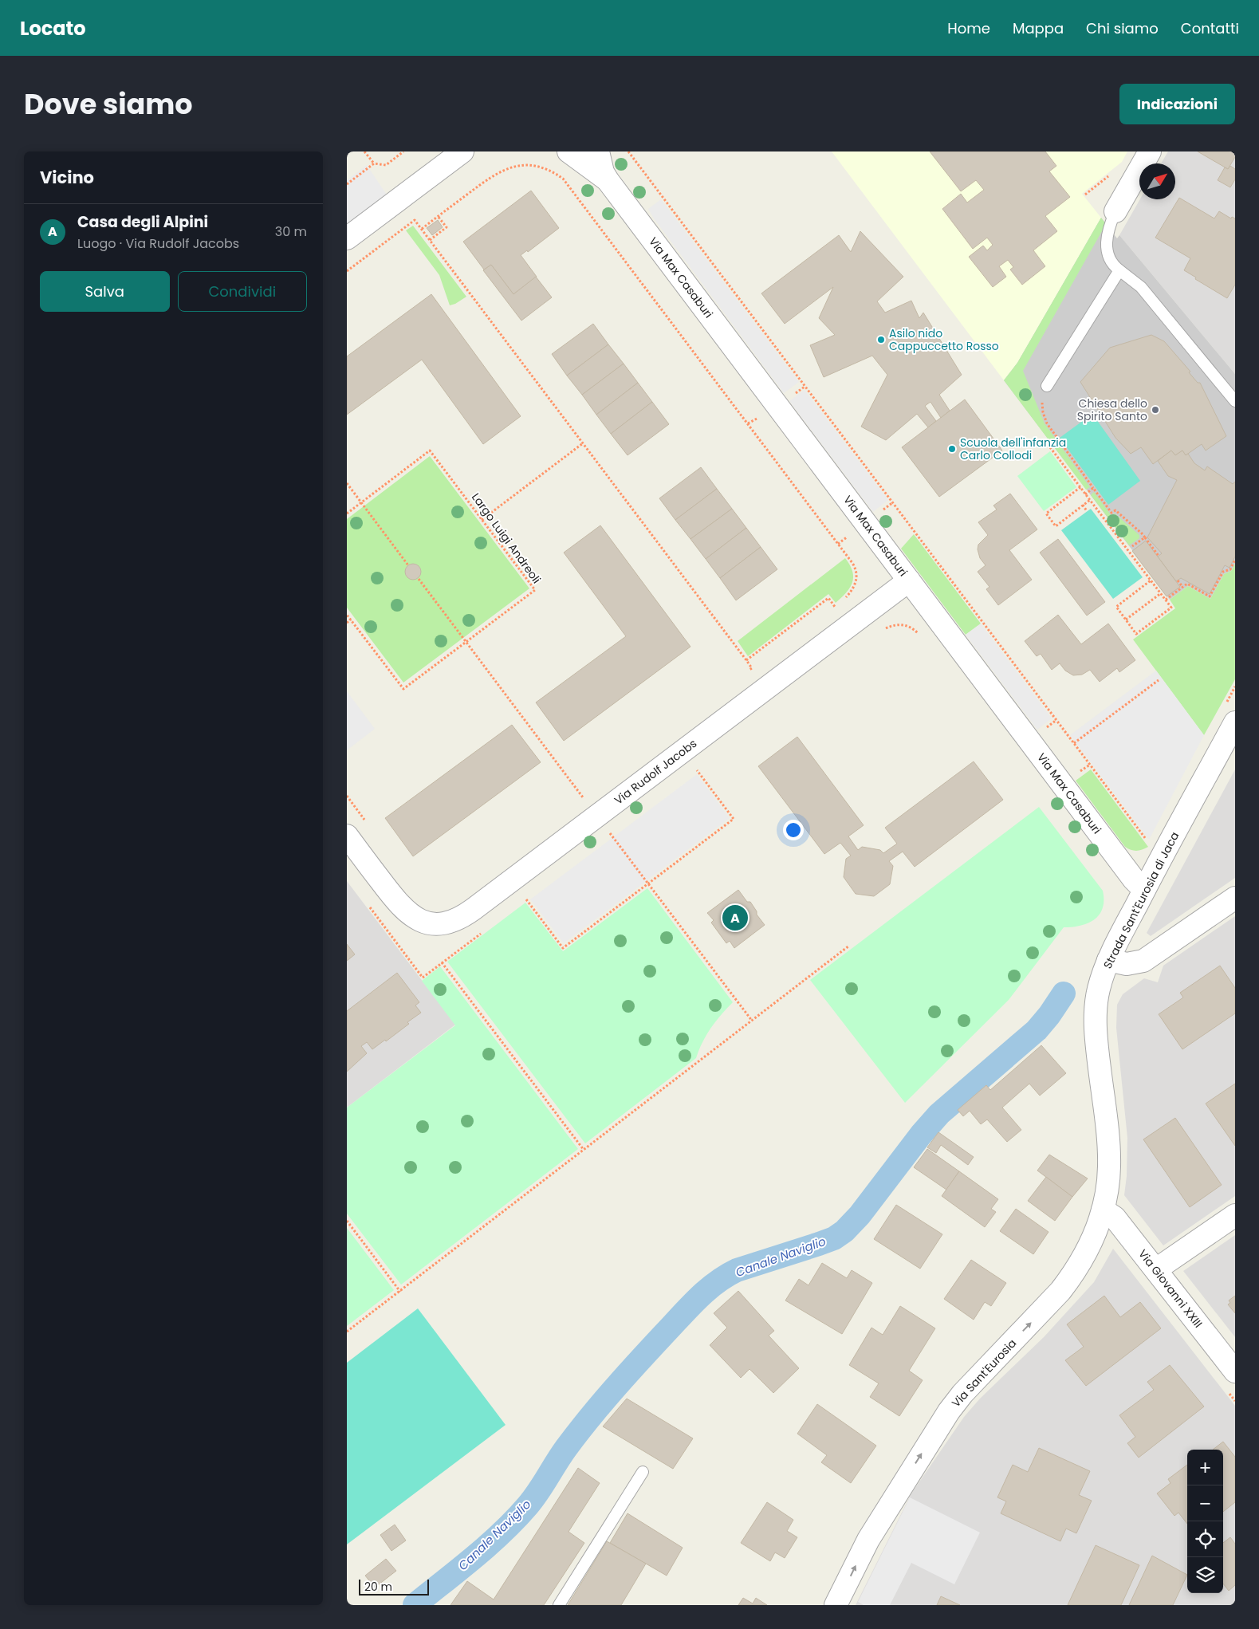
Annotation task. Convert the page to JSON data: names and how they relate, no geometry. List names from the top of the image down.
{
  "streets": {
    "street": [
      "Via Max Casaburi",
      "Via Rudolf Jacobs",
      "Strada Sant'Eurosia di Jaca",
      "Via Giovanni XXIII",
      "Via Sant'Eurosia"
    ],
    "path": ["Largo Luigi Andreoli"]
  },
  "crossings": [
    ["Via Max Casaburi", "Via Rudolf Jacobs"],
    ["Via Max Casaburi", "Strada Sant'Eurosia di Jaca"],
    ["Strada Sant'Eurosia di Jaca", "Via Giovanni XXIII"],
    ["Strada Sant'Eurosia di Jaca", "Via Sant'Eurosia"],
    ["Via Giovanni XXIII", "Via Sant'Eurosia"]
  ],
  "one_way": ["Via Sant'Eurosia"],
  "water": ["Canale Naviglio"],
  "places": ["Asilo nido Cappuccetto Rosso", "Chiesa dello Spirito Santo", "Scuola dell'infanzia Carlo Collodi"],
  "scale_bar": "20 m",
  "north": "top right",
  "page": {
    "header": "Locato",
    "nav": [
      "Home",
      "Mappa",
      "Chi siamo",
      "Contatti"
    ],
    "title": "Dove siamo",
    "buttons": [
      "Indicazioni",
      ["Salva", "Condividi"]
    ],
    "heading": "Vicino",
    "list": [
      {
        "mark": "A",
        "name": "Casa degli Alpini",
        "note": "Luogo · Via Rudolf Jacobs",
        "value": "30 m"
      }
    ],
    "pins": "A",
    "map_buttons": ["+", "−"],
    "scale": "20 m"
  }
}
